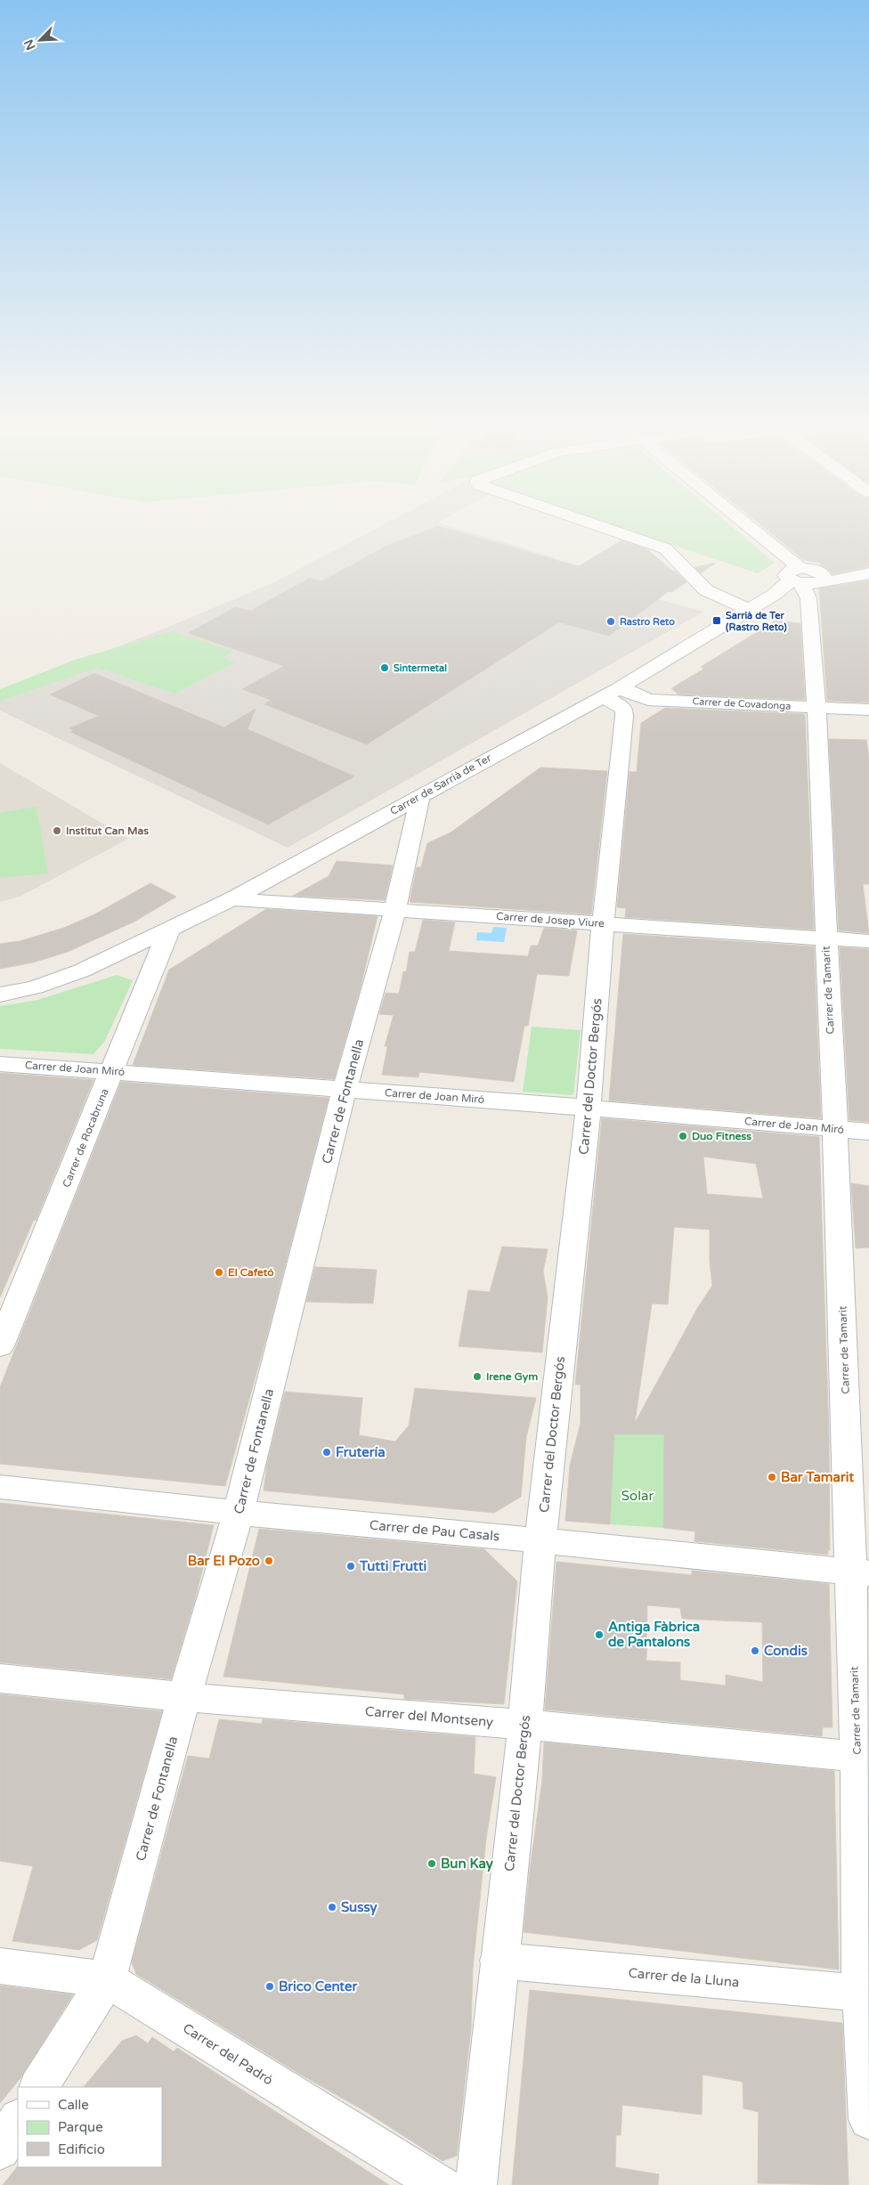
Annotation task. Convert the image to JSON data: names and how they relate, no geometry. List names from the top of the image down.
{
  "streets": {
    "street": [
      "Carrer de Covadonga",
      "Carrer de Sarrià de Ter",
      "Carrer de Josep Viure",
      "Carrer de Tamarit",
      "Carrer de Joan Miró",
      "Carrer del Doctor Bergós",
      "Carrer de Fontanella",
      "Carrer de Rocabruna",
      "Carrer de Pau Casals",
      "Carrer del Montseny",
      "Carrer de la Lluna",
      "Carrer del Padró"
    ]
  },
  "crossings": [
    ["Carrer de Covadonga", "Carrer de Sarrià de Ter"],
    ["Carrer de Covadonga", "Carrer de Tamarit"],
    ["Carrer de Covadonga", "Carrer del Doctor Bergós"],
    ["Carrer de Sarrià de Ter", "Carrer de Josep Viure"],
    ["Carrer de Sarrià de Ter", "Carrer de Tamarit"],
    ["Carrer de Sarrià de Ter", "Carrer del Doctor Bergós"],
    ["Carrer de Sarrià de Ter", "Carrer de Fontanella"],
    ["Carrer de Sarrià de Ter", "Carrer de Rocabruna"],
    ["Carrer de Josep Viure", "Carrer de Tamarit"],
    ["Carrer de Josep Viure", "Carrer del Doctor Bergós"],
    ["Carrer de Josep Viure", "Carrer de Fontanella"],
    ["Carrer de Tamarit", "Carrer de Joan Miró"],
    ["Carrer de Tamarit", "Carrer de Pau Casals"],
    ["Carrer de Tamarit", "Carrer del Montseny"],
    ["Carrer de Tamarit", "Carrer de la Lluna"],
    ["Carrer de Joan Miró", "Carrer del Doctor Bergós"],
    ["Carrer de Joan Miró", "Carrer de Fontanella"],
    ["Carrer de Joan Miró", "Carrer de Rocabruna"],
    ["Carrer del Doctor Bergós", "Carrer de Pau Casals"],
    ["Carrer del Doctor Bergós", "Carrer del Montseny"],
    ["Carrer del Doctor Bergós", "Carrer de la Lluna"],
    ["Carrer de Fontanella", "Carrer de Pau Casals"],
    ["Carrer de Fontanella", "Carrer del Montseny"],
    ["Carrer de Fontanella", "Carrer del Padró"]
  ],
  "parks": ["Solar"],
  "places": {
    "transit": ["Sarrià de Ter (Rastro Reto)"],
    "other": [
      "Rastro Reto",
      "Sintermetal",
      "Institut Can Mas",
      "Duo Fitness",
      "El Cafetó",
      "Irene Gym",
      "Frutería",
      "Bar Tamarit",
      "Bar El Pozo",
      "Tutti Frutti",
      "Antiga Fàbrica de Pantalons",
      "Condis",
      "Bun Kay",
      "Sussy",
      "Brico Center"
    ]
  },
  "legend": ["Calle", "Parque", "Edificio"],
  "north": "bottom left"
}
